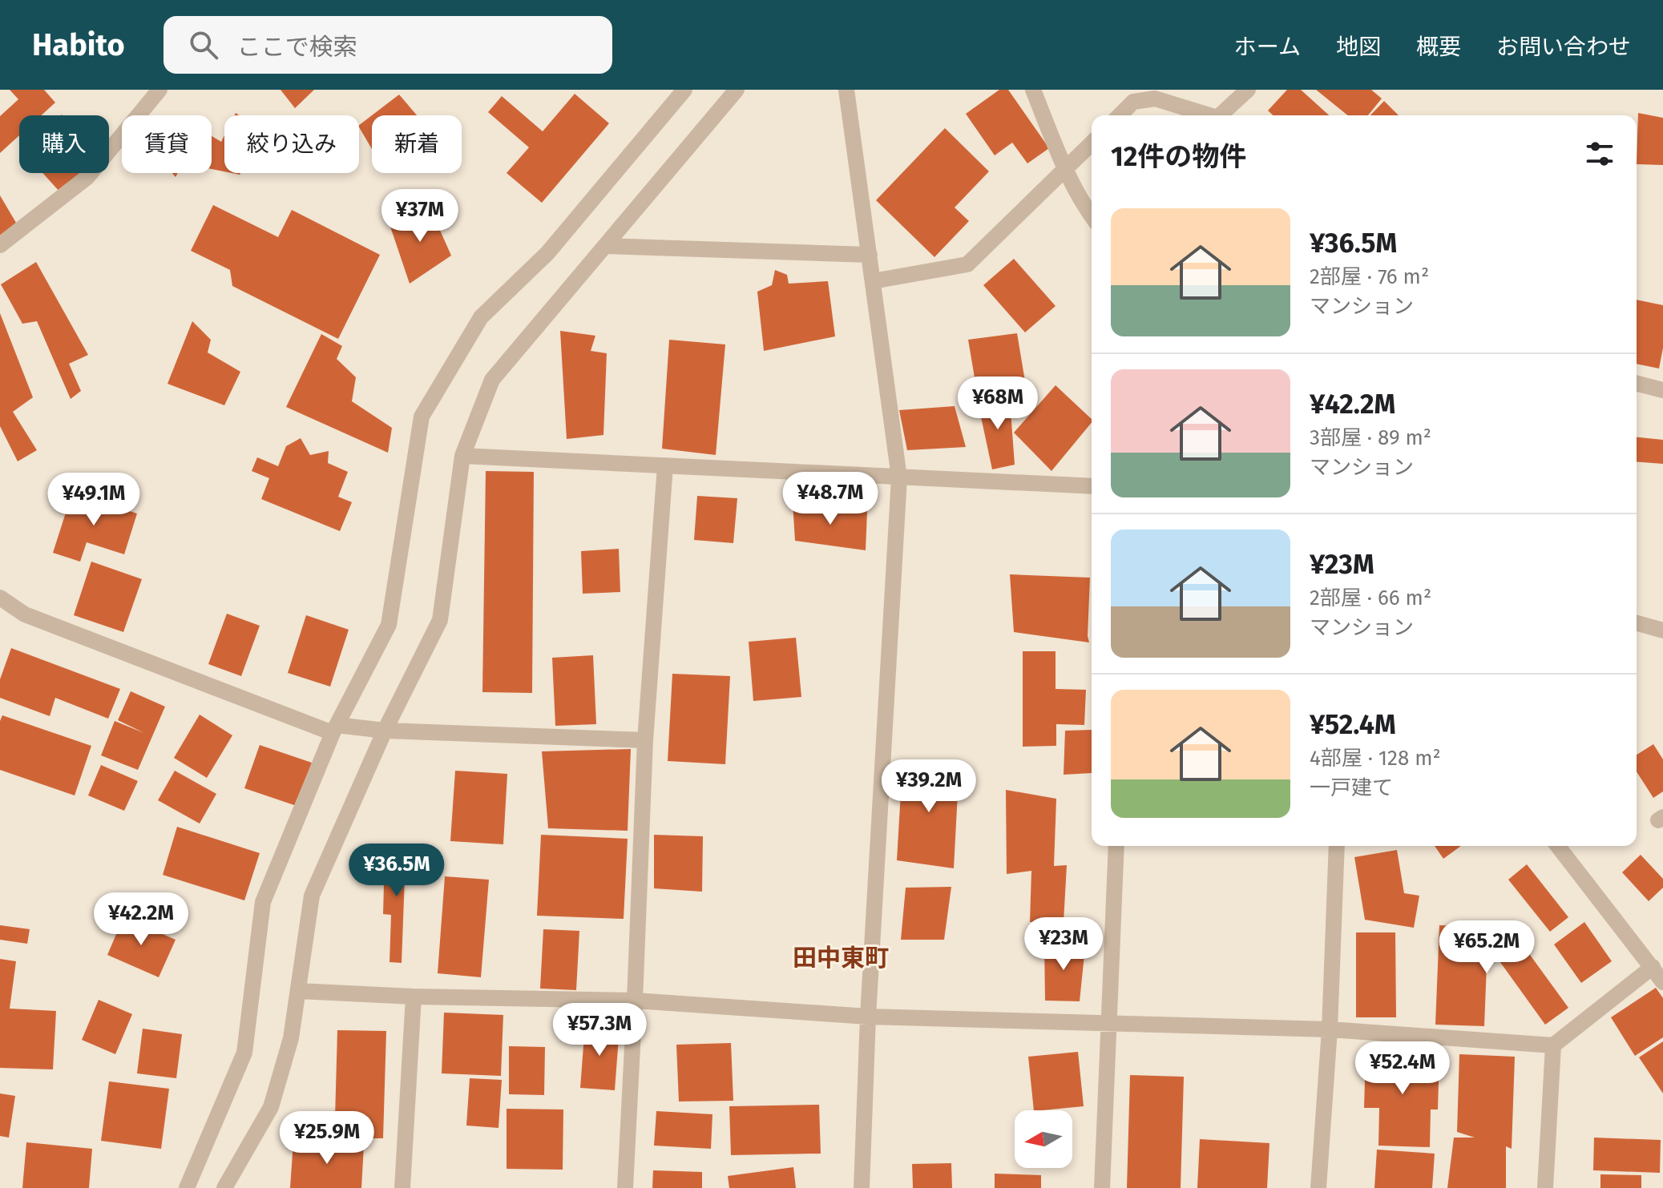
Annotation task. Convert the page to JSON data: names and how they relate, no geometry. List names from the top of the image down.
{
  "districts": ["田中東町"],
  "north": "left",
  "page": {
    "header": "Habito",
    "search": "ここで検索",
    "nav": [
      "ホーム",
      "地図",
      "概要",
      "お問い合わせ"
    ],
    "chip": [
      "購入",
      "賃貸",
      "絞り込み",
      "新着"
    ],
    "heading": "12件の物件",
    "price": [
      "¥37M",
      "¥68M",
      "¥48.7M",
      "¥49.1M",
      "¥39.2M",
      "¥36.5M",
      "¥42.2M",
      "¥23M",
      "¥65.2M",
      "¥57.3M",
      "¥52.4M",
      "¥25.9M"
    ],
    "list": [
      {
        "name": "¥36.5M",
        "note": "2部屋 · 76 m² · マンション"
      },
      {
        "name": "¥42.2M",
        "note": "3部屋 · 89 m² · マンション"
      },
      {
        "name": "¥23M",
        "note": "2部屋 · 66 m² · マンション"
      },
      {
        "name": "¥52.4M",
        "note": "4部屋 · 128 m² · 一戸建て"
      }
    ]
  }
}
